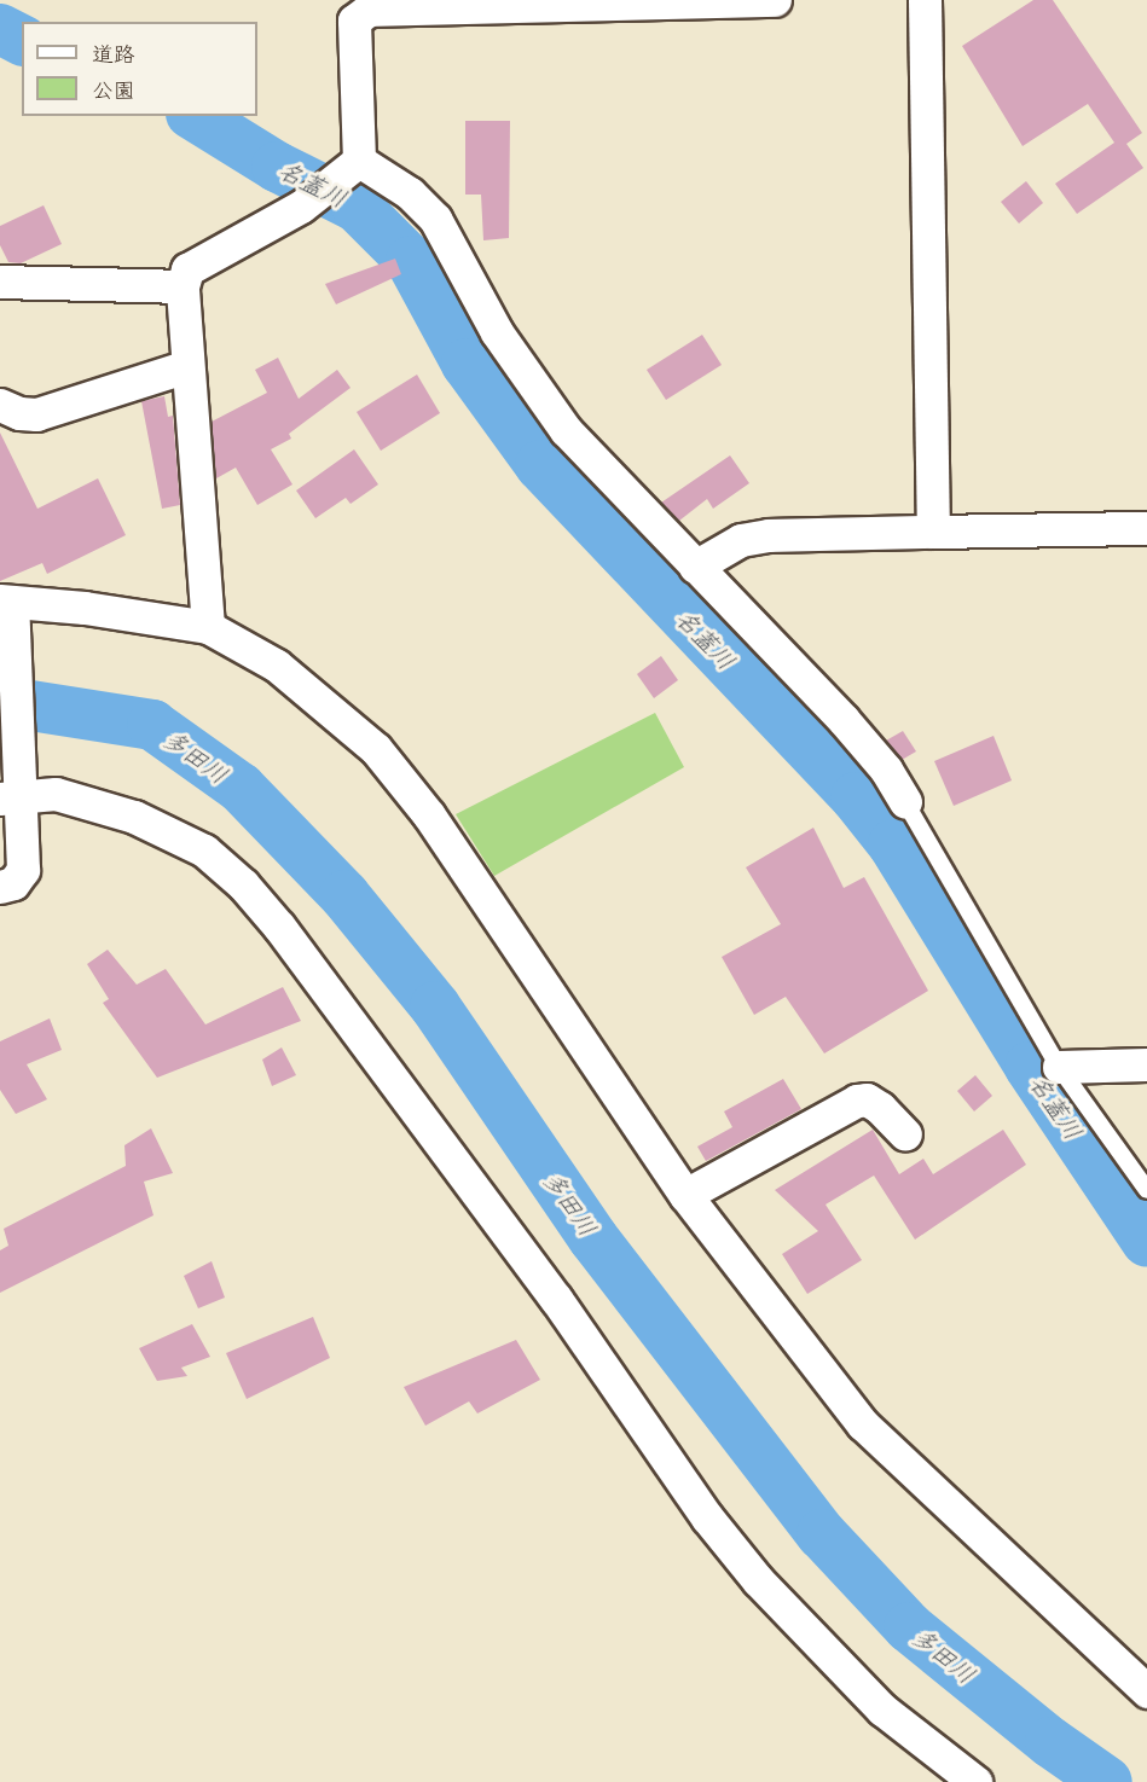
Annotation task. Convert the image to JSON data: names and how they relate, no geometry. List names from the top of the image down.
{
  "water": ["名蓋川", "多田川"],
  "legend": ["道路", "公園"]
}
